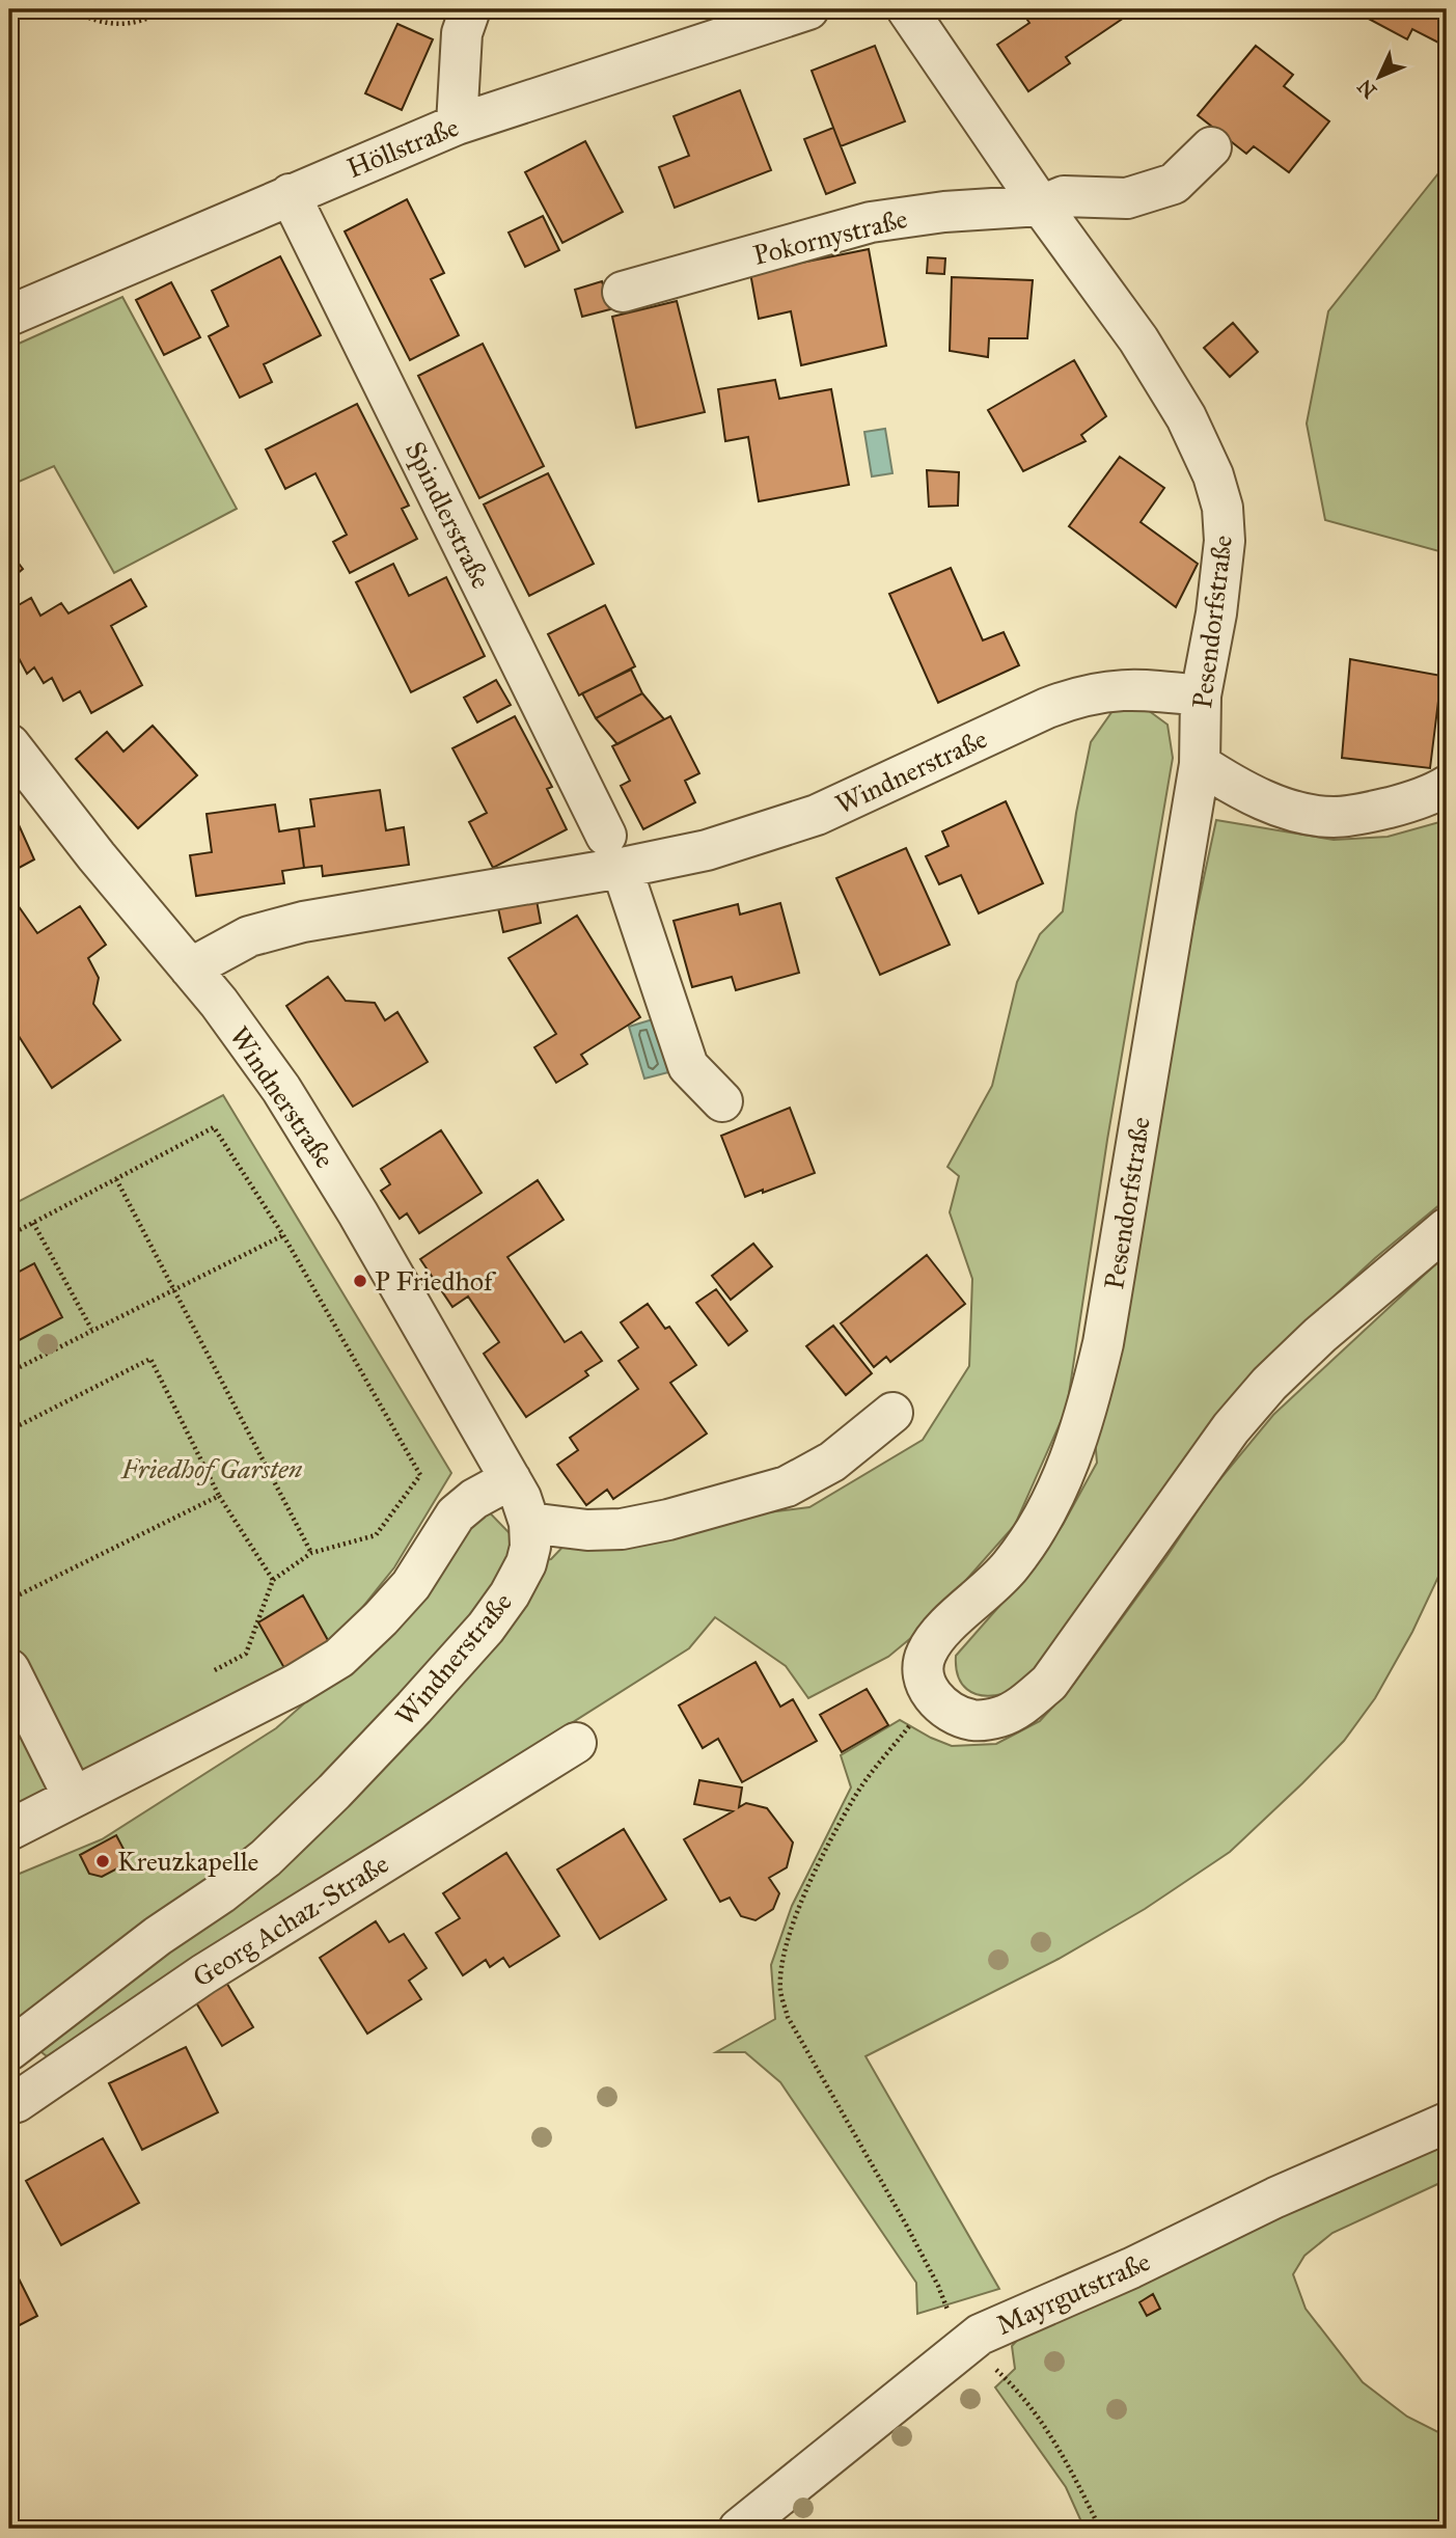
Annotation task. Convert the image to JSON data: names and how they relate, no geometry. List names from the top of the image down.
{
  "streets": {
    "street": [
      "Höllstraße",
      "Pokornystraße",
      "Spindlerstraße",
      "Pesendorfstraße",
      "Windnerstraße",
      "Georg Achaz-Straße",
      "Mayrgutstraße"
    ]
  },
  "crossings": [
    ["Höllstraße", "Spindlerstraße"],
    ["Pokornystraße", "Pesendorfstraße"],
    ["Spindlerstraße", "Windnerstraße"],
    ["Pesendorfstraße", "Windnerstraße"]
  ],
  "parks": ["Friedhof Garsten"],
  "places": ["P Friedhof", "Kreuzkapelle"],
  "north": "bottom left"
}
